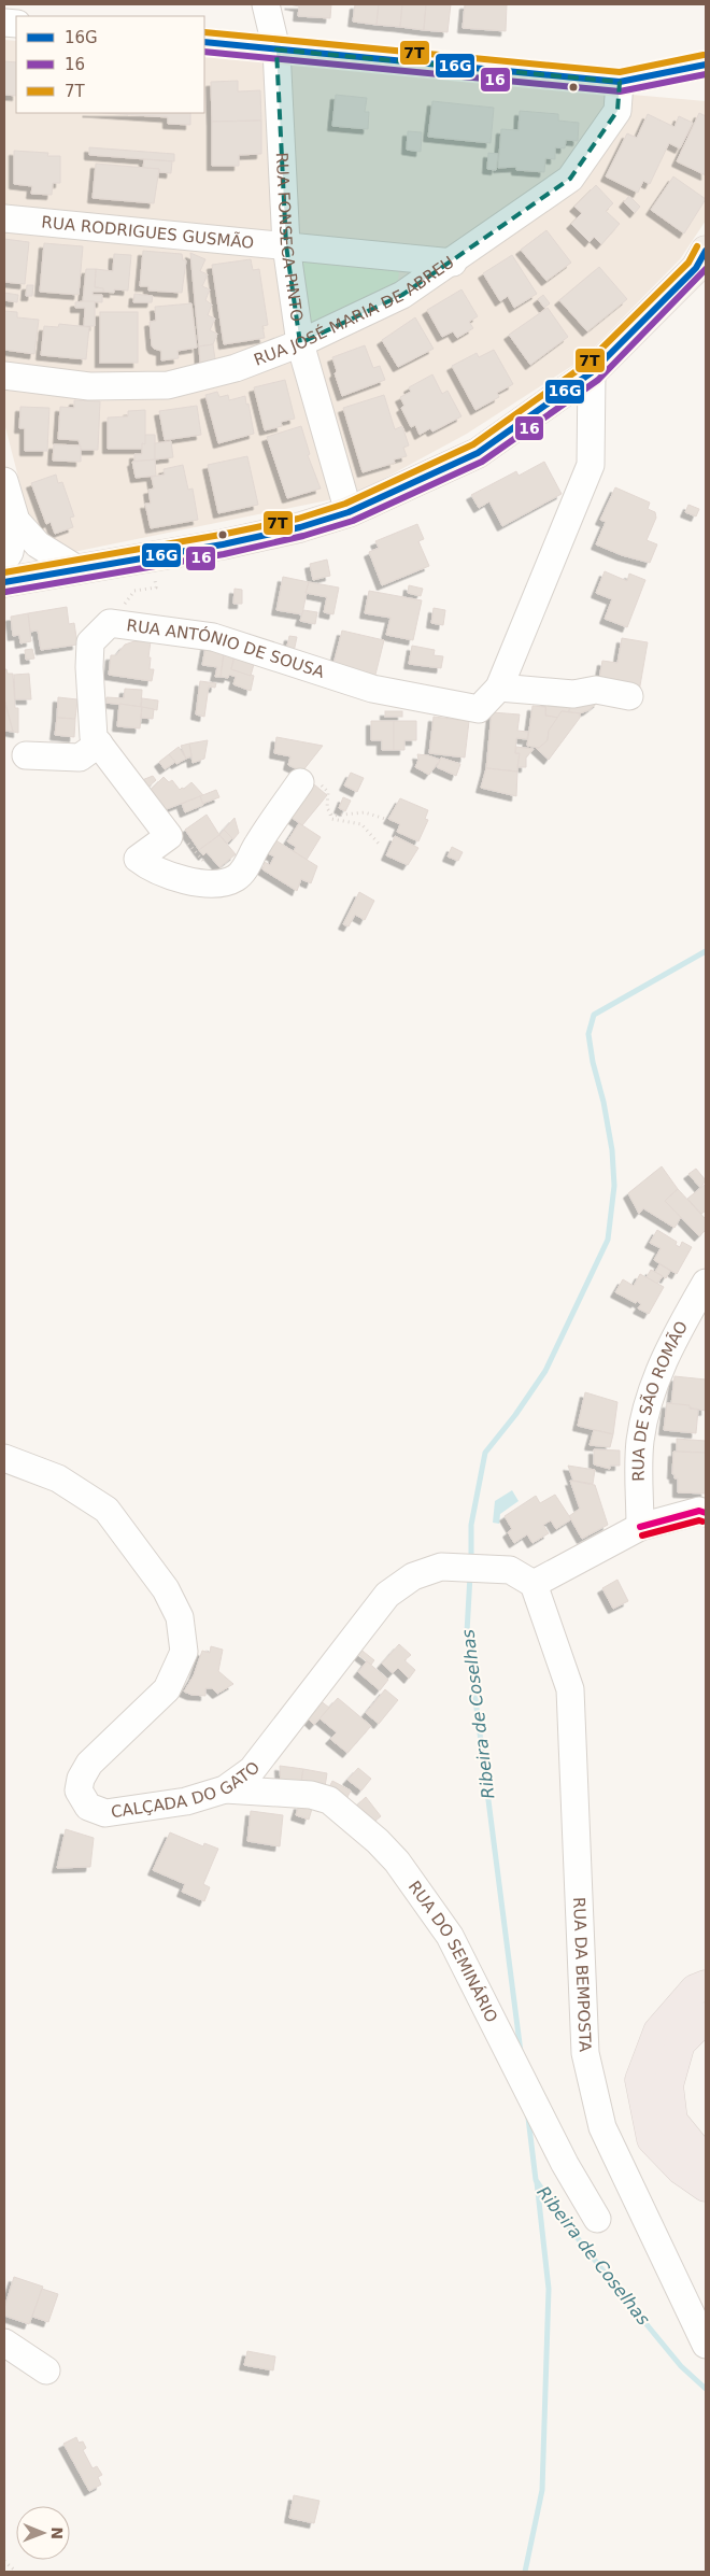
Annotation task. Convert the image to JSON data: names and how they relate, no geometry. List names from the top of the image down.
{
  "streets": {
    "street": [
      "RUA RODRIGUES GUSMÃO",
      "RUA FONSECA PINTO",
      "RUA JOSÉ MARIA DE ABREU",
      "RUA ANTÓNIO DE SOUSA",
      "RUA DE SÃO ROMÃO",
      "CALÇADA DO GATO",
      "RUA DO SEMINÁRIO",
      "RUA DA BEMPOSTA"
    ]
  },
  "crossings": [
    ["RUA RODRIGUES GUSMÃO", "RUA FONSECA PINTO"],
    ["RUA RODRIGUES GUSMÃO", "RUA JOSÉ MARIA DE ABREU"],
    ["RUA FONSECA PINTO", "RUA JOSÉ MARIA DE ABREU"],
    ["CALÇADA DO GATO", "RUA DO SEMINÁRIO"],
    ["CALÇADA DO GATO", "RUA DA BEMPOSTA"]
  ],
  "water": ["Ribeira de Coselhas"],
  "lines": ["transit line 7T", "transit line 16G", "transit line 16"],
  "legend": ["16G", "16", "7T"],
  "north": "right"
}
